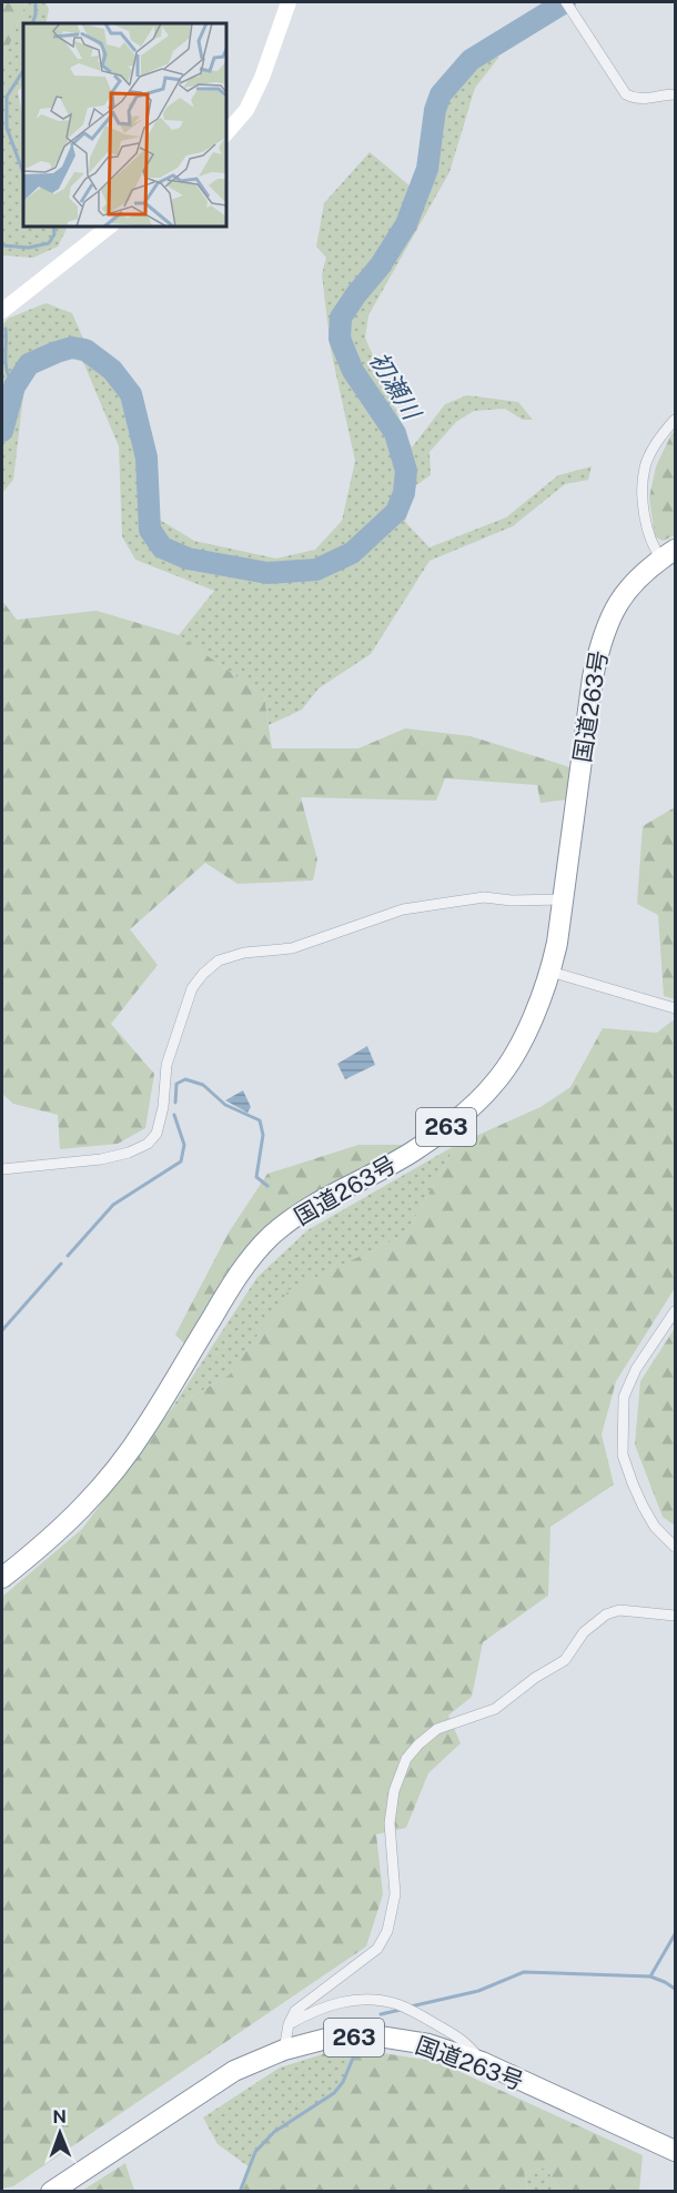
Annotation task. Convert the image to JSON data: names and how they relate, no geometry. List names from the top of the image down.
{
  "streets": {
    "highway": ["国道263号", "263"]
  },
  "water": ["初瀬川"],
  "north": "top"
}
